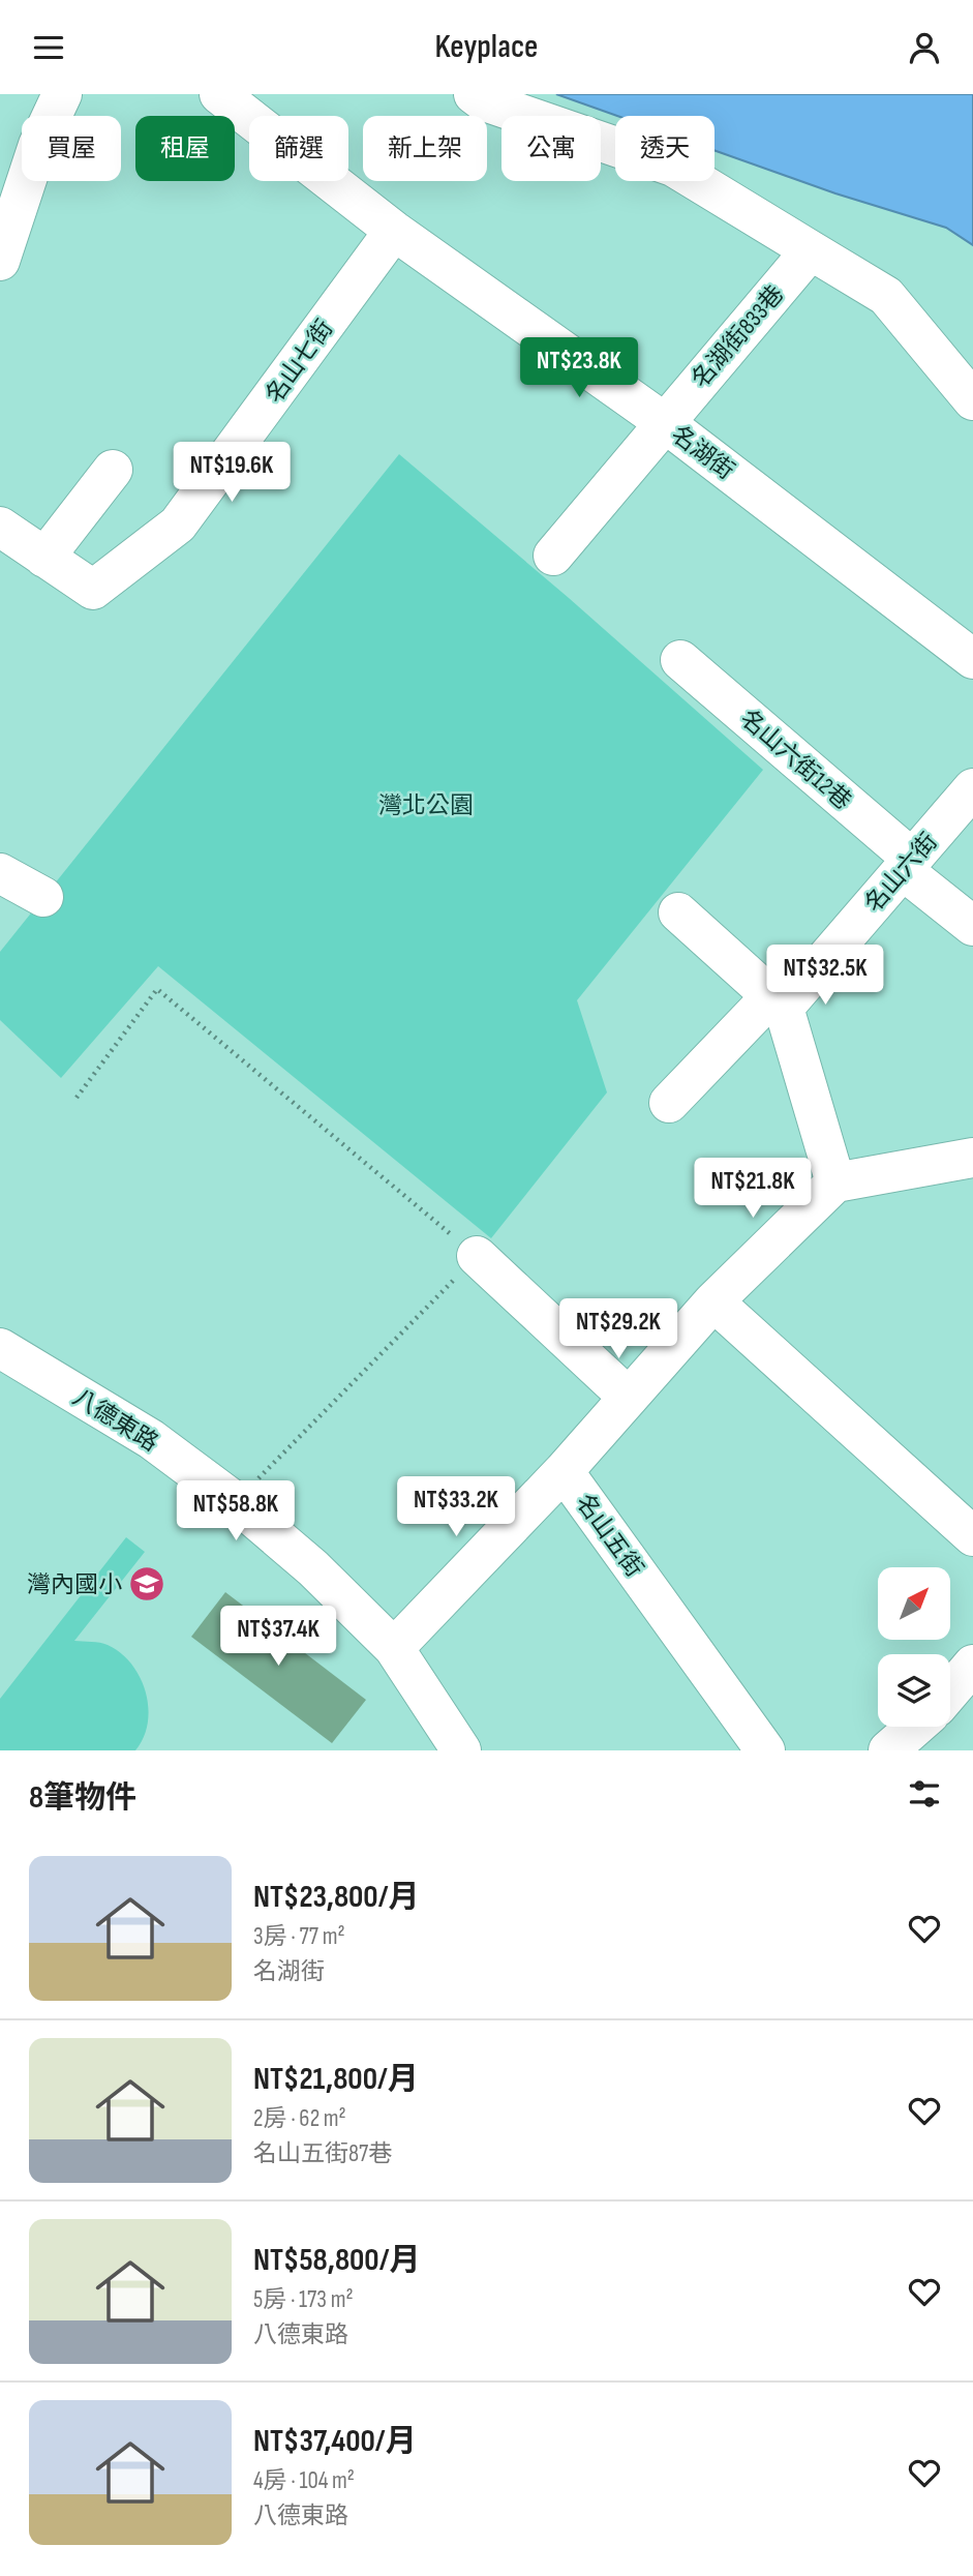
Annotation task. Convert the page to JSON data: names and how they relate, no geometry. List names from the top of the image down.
{
  "streets": {
    "street": [
      "名湖街833巷",
      "名山七街",
      "名湖街",
      "名山六街12巷",
      "名山六街",
      "八德東路",
      "名山五街"
    ]
  },
  "crossings": [
    ["名湖街833巷", "名湖街"],
    ["名山七街", "名湖街"],
    ["名山六街12巷", "名山六街"]
  ],
  "parks": ["灣北公園"],
  "places": {
    "school or university": ["灣內國小"]
  },
  "north": "top right",
  "page": {
    "header": "Keyplace",
    "chip": [
      "買屋",
      "租屋",
      "篩選",
      "新上架",
      "公寓",
      "透天"
    ],
    "price": [
      "NT$23.8K",
      "NT$19.6K",
      "NT$32.5K",
      "NT$21.8K",
      "NT$29.2K",
      "NT$33.2K",
      "NT$58.8K",
      "NT$37.4K"
    ],
    "heading": "8筆物件",
    "list": [
      {
        "name": "NT$23,800/月",
        "note": "3房 · 77 m² · 名湖街"
      },
      {
        "name": "NT$21,800/月",
        "note": "2房 · 62 m² · 名山五街87巷"
      },
      {
        "name": "NT$58,800/月",
        "note": "5房 · 173 m² · 八德東路"
      },
      {
        "name": "NT$37,400/月",
        "note": "4房 · 104 m² · 八德東路"
      }
    ]
  }
}
